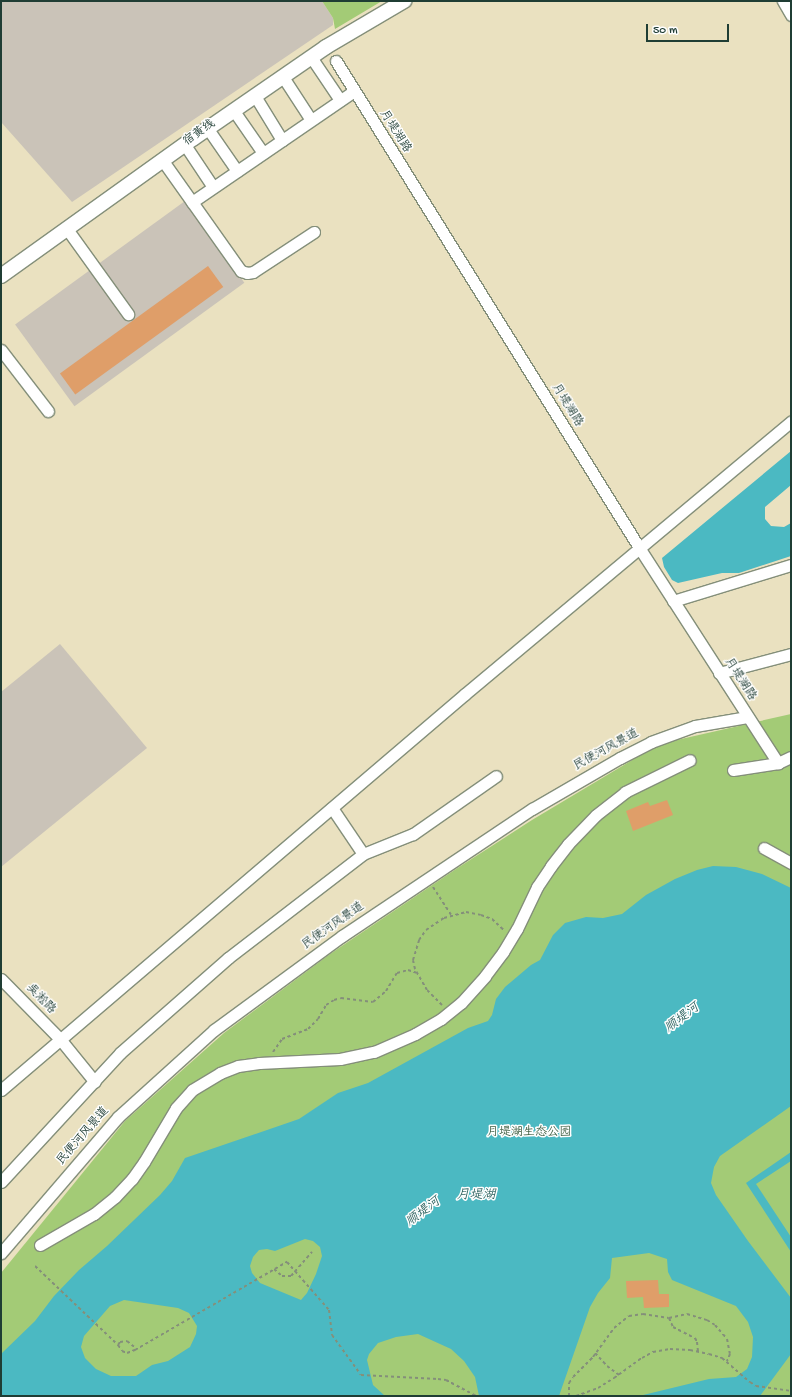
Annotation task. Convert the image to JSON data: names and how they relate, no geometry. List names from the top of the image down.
{
  "streets": {
    "main road": ["宿黄线"],
    "street": ["月堤湖路", "民便河风景道", "吴淞路"]
  },
  "crossings": [
    ["月堤湖路", "民便河风景道"]
  ],
  "water": ["顺堤河", "月堤湖"],
  "parks": ["月堤湖生态公园"],
  "scale_bar": "50 m"
}
